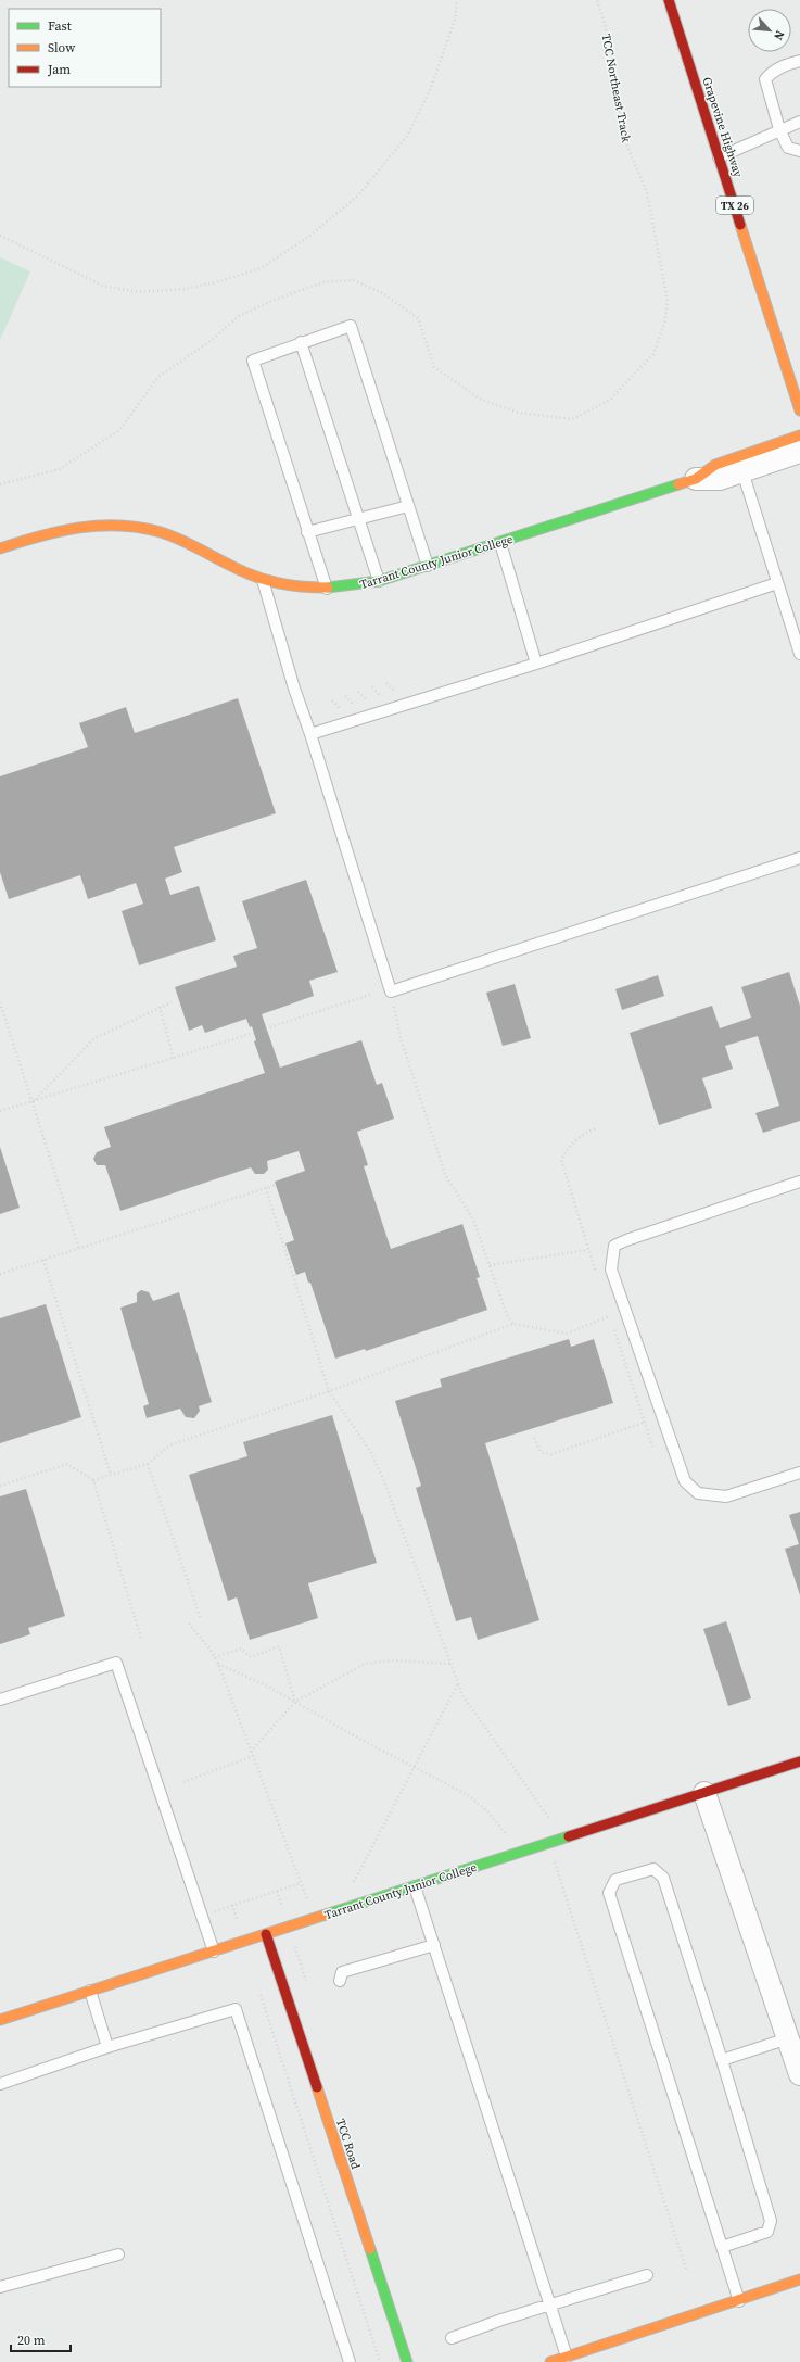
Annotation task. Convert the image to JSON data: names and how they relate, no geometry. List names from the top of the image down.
{
  "streets": {
    "street": [
      "Grapevine Highway",
      "TX 26",
      "Tarrant County Junior College",
      "TCC Road"
    ],
    "path": ["TCC Northeast Track"]
  },
  "crossings": [
    ["Tarrant County Junior College", "TCC Road"]
  ],
  "legend": ["Fast", "Slow", "Jam"],
  "scale_bar": "20 m",
  "north": "bottom right"
}
